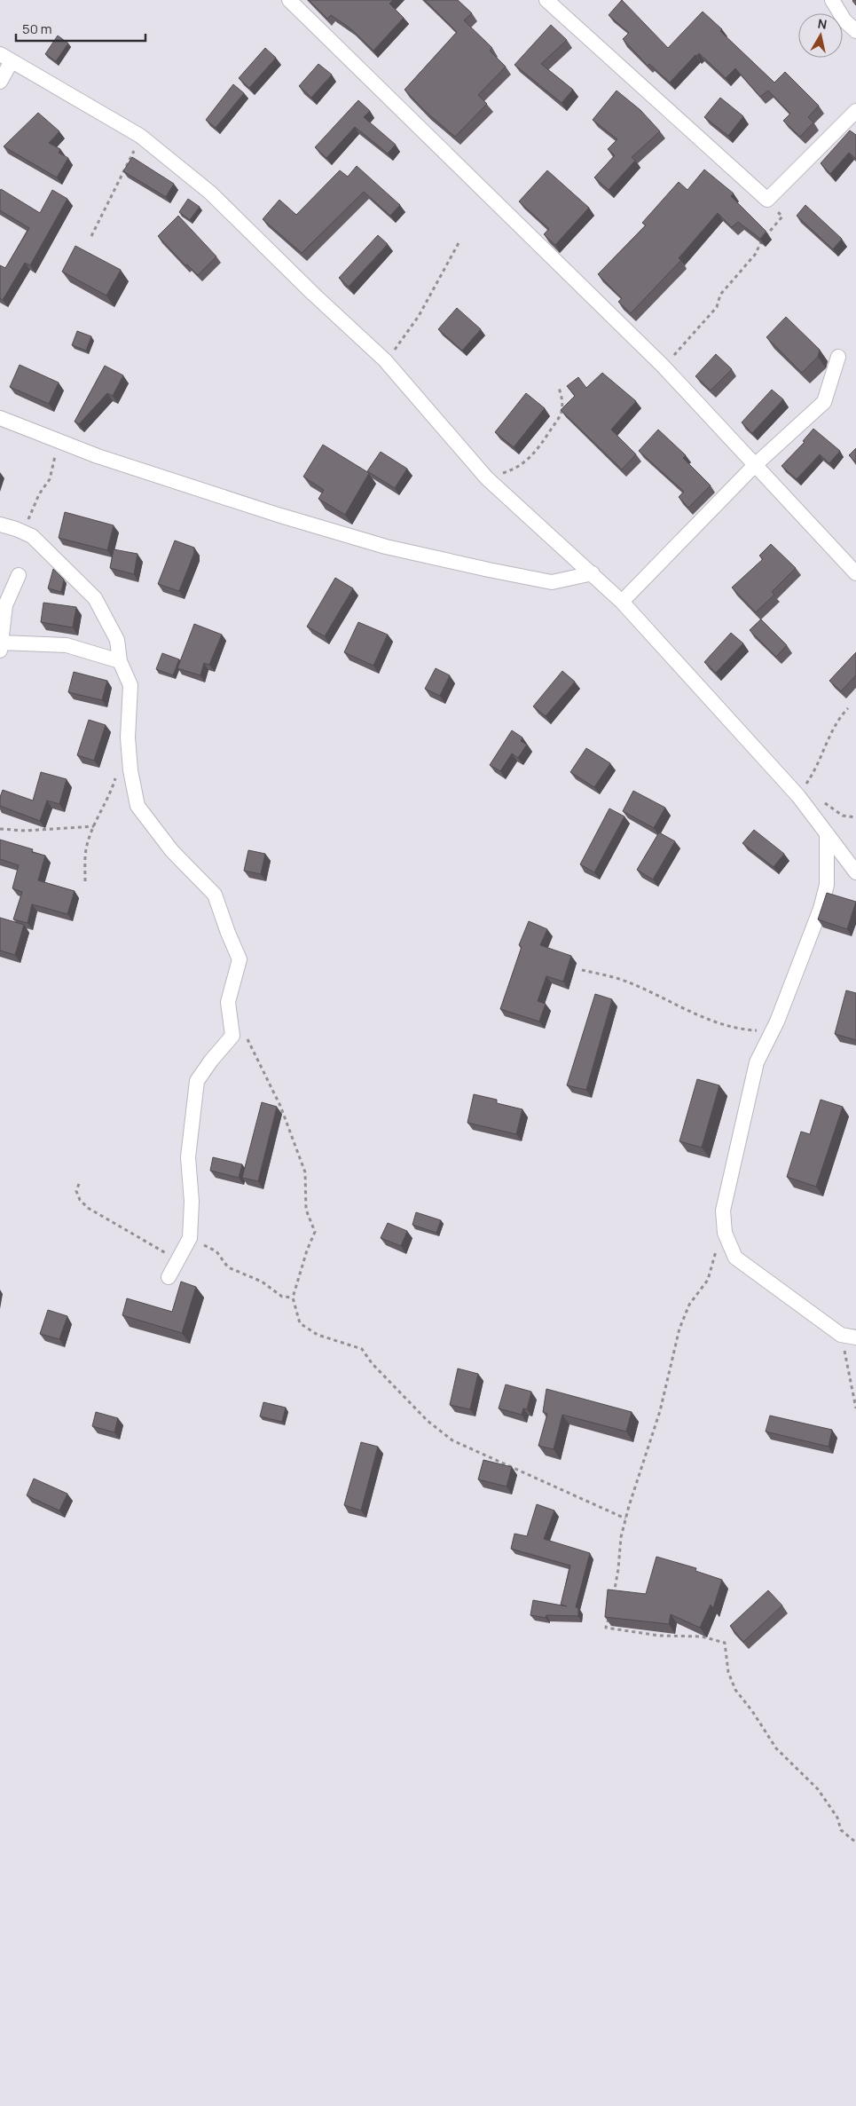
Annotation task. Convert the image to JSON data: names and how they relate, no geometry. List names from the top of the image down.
{
  "scale_bar": "50 m",
  "north": "top"
}
